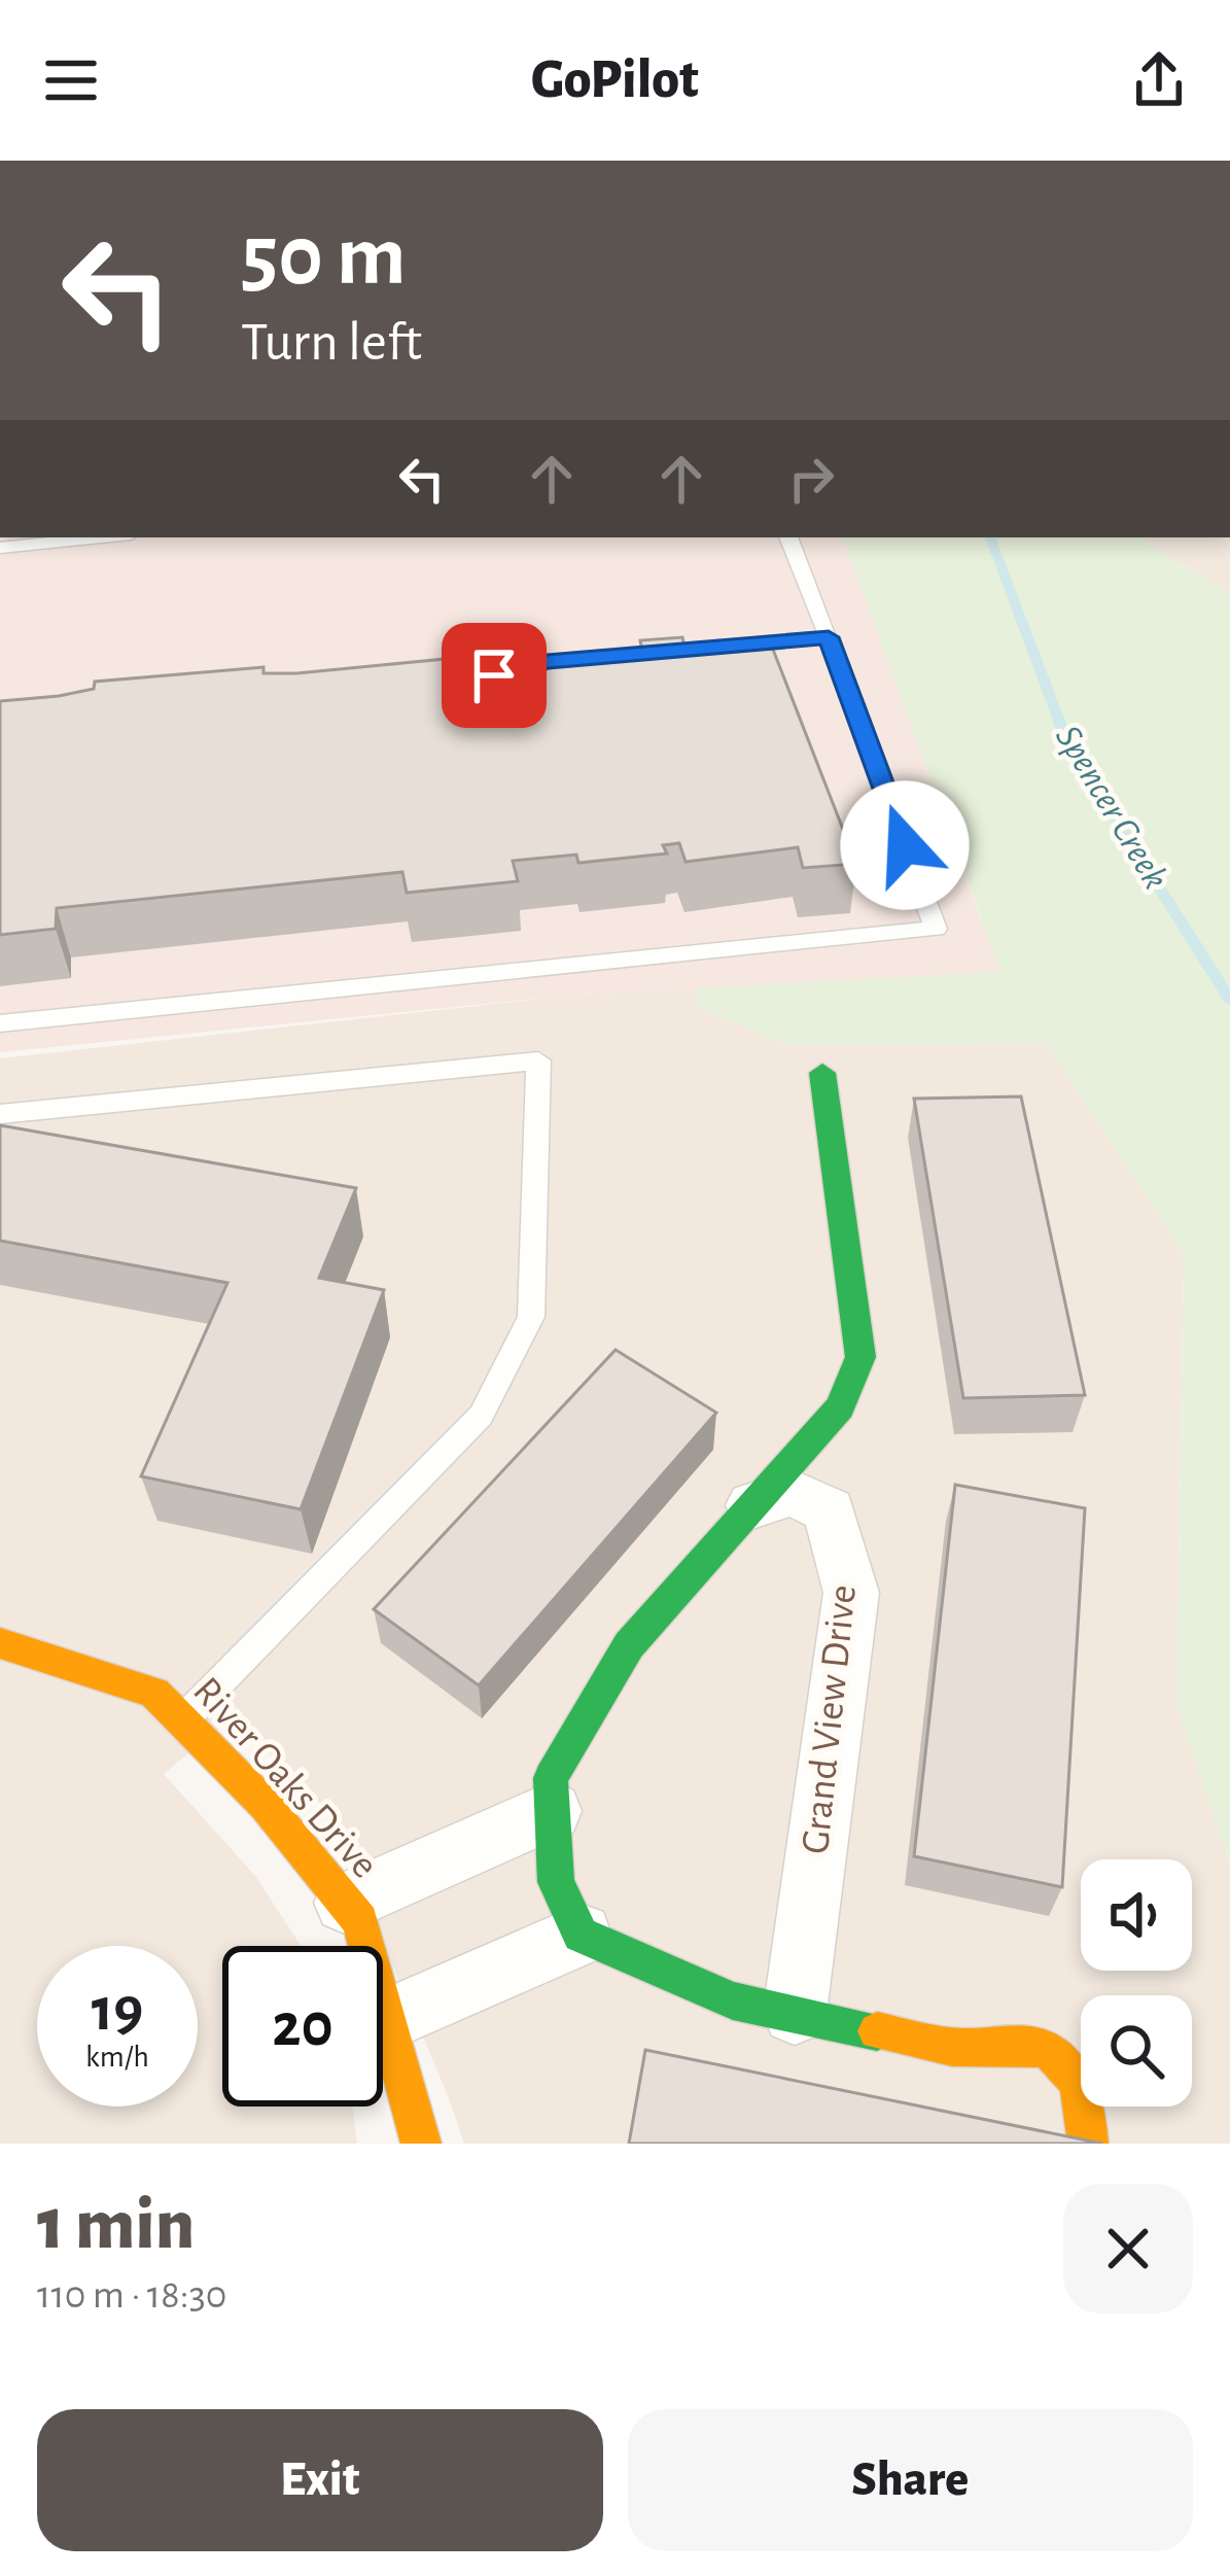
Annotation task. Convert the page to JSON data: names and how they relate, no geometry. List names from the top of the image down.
{
  "streets": {
    "street": ["Grand View Drive", "River Oaks Drive"]
  },
  "water": ["Spencer Creek"],
  "page": {
    "header": "GoPilot",
    "turn": ["50 m", "Turn left"],
    "speed": "19 km/h",
    "limit": "20",
    "heading": ["1 min", "110 m · 18:30"],
    "buttons": ["Exit", "Share"]
  }
}
